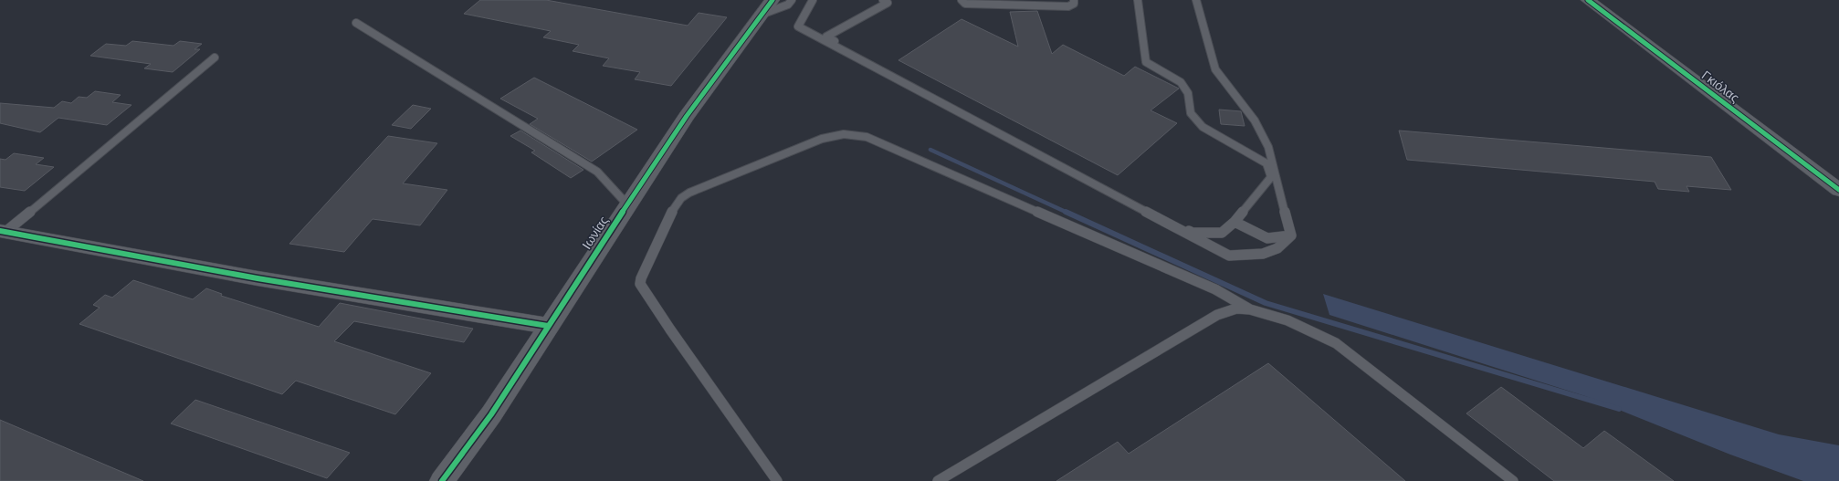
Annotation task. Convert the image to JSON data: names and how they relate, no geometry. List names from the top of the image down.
{
  "streets": {
    "street": ["Γκιόλας", "Ιωνίας"]
  }
}
